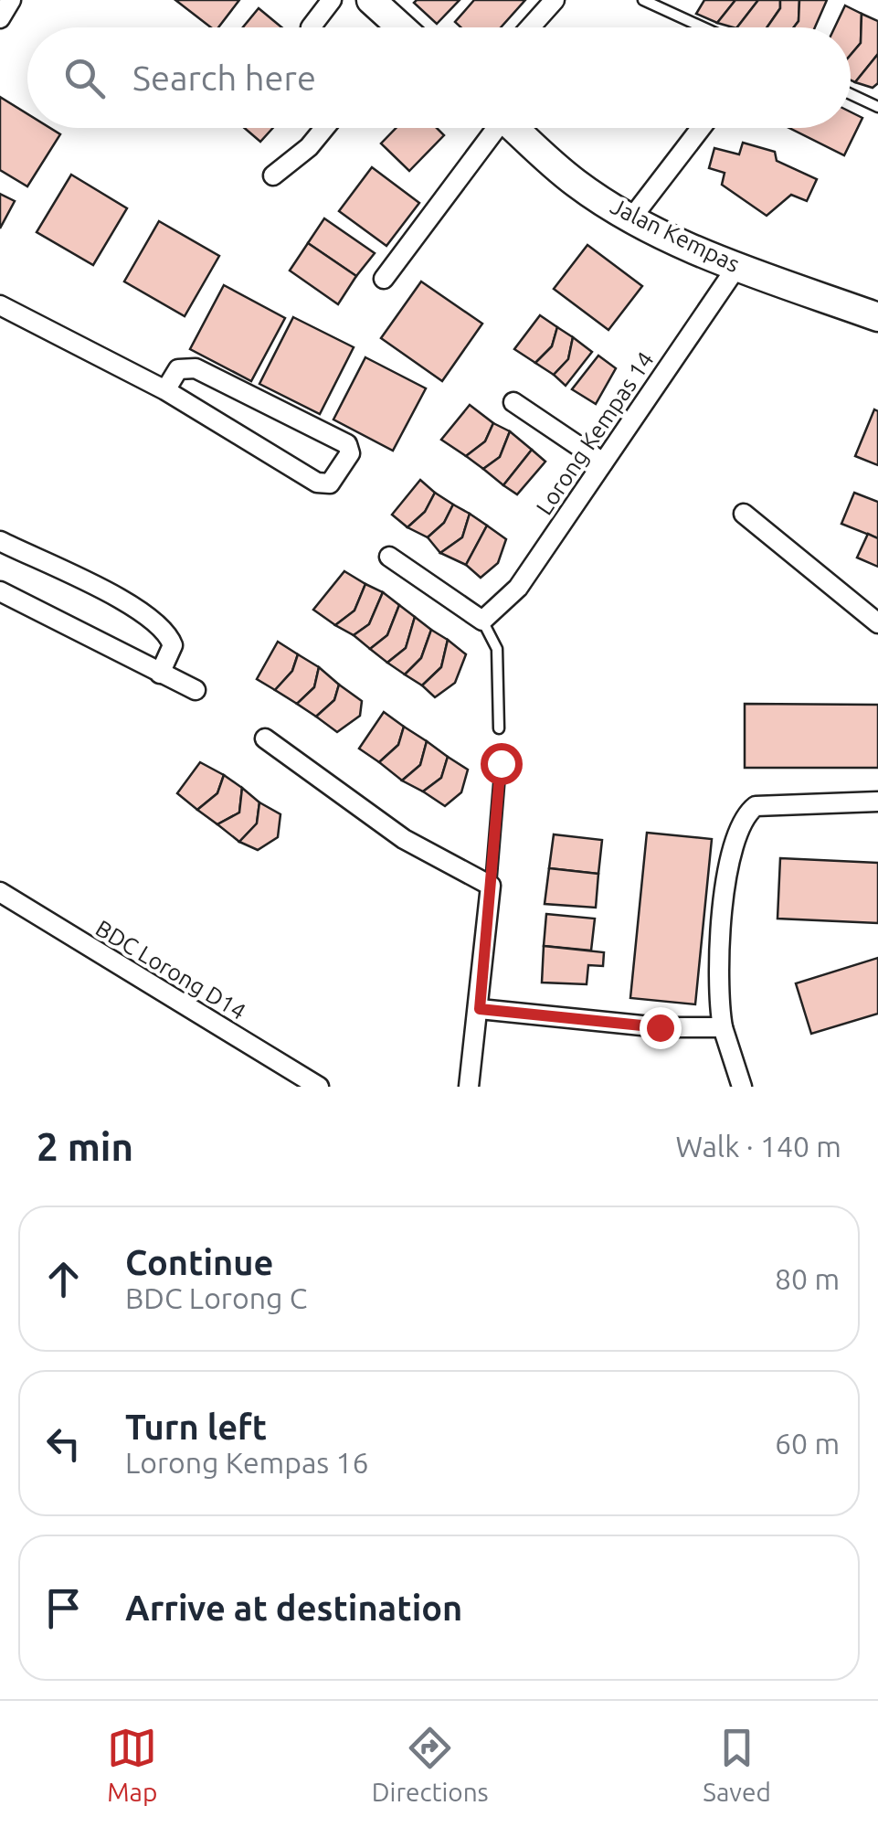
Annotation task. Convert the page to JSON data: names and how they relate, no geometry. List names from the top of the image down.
{
  "streets": {
    "street": ["Jalan Kempas", "Lorong Kempas 14", "BDC Lorong D14"]
  },
  "crossings": [
    ["Jalan Kempas", "Lorong Kempas 14"]
  ],
  "page": {
    "search": "Search here",
    "heading": ["2 min", "Walk · 140 m"],
    "list": [
      ["Continue", "BDC Lorong C", "80 m"],
      ["Turn left", "Lorong Kempas 16", "60 m"],
      "Arrive at destination"
    ],
    "nav": ["Map", "Directions", "Saved"]
  }
}
